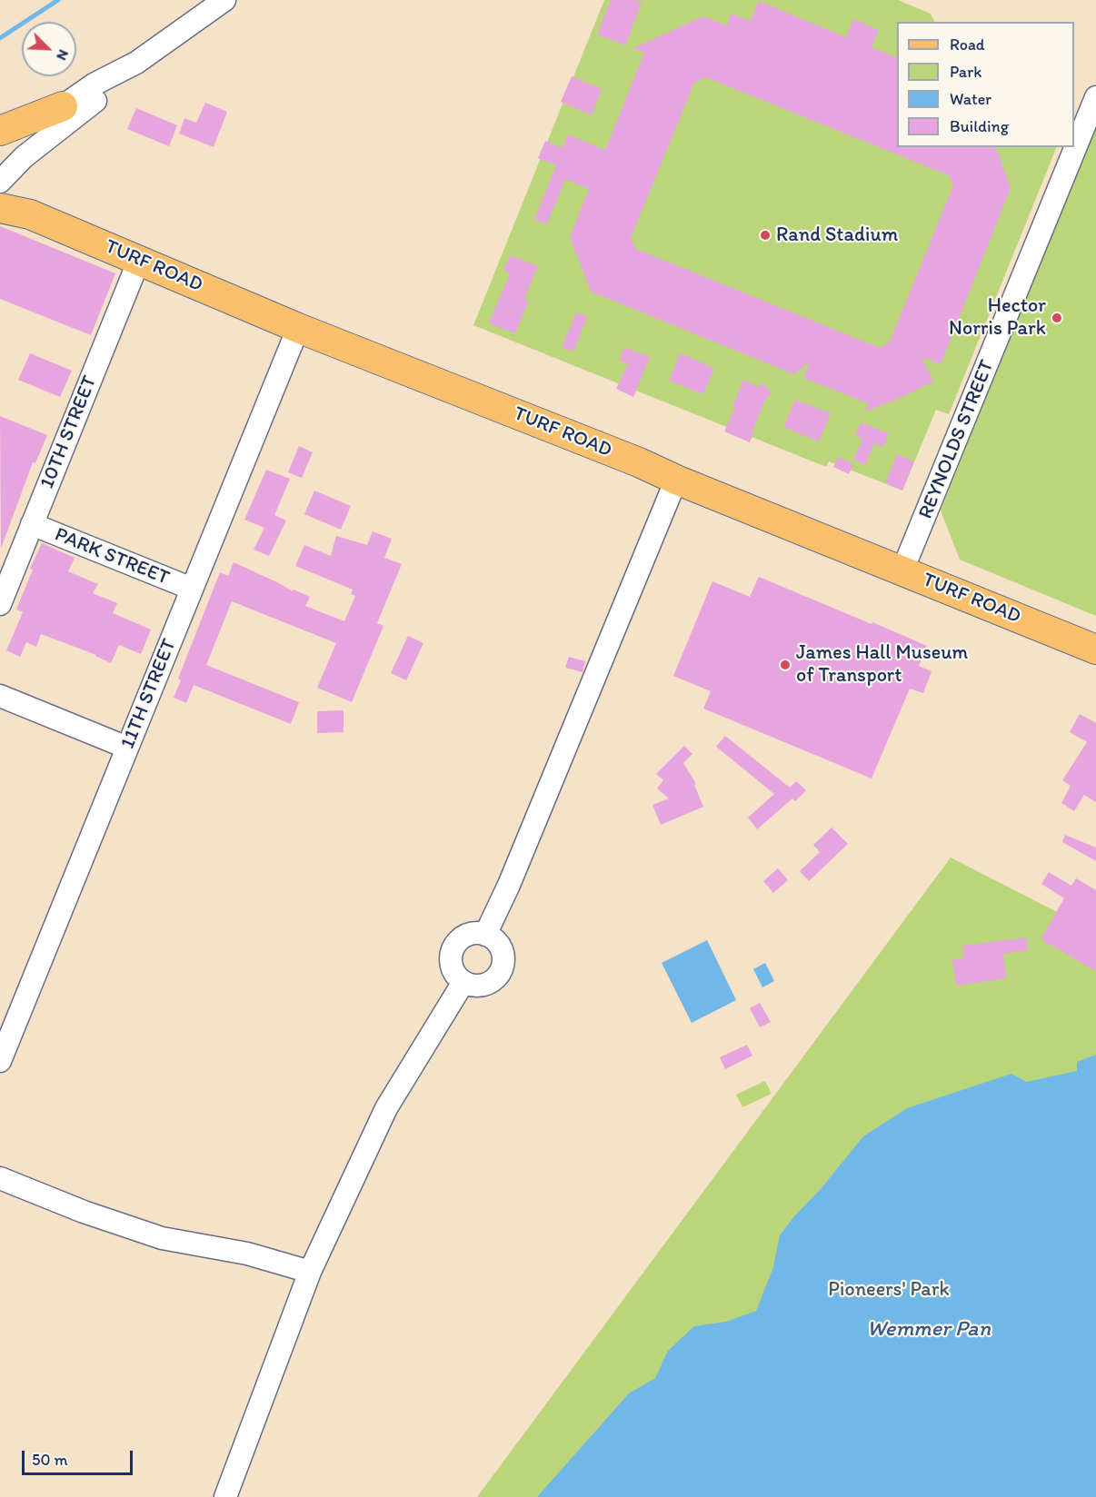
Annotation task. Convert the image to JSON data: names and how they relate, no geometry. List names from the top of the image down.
{
  "streets": {
    "main road": ["TURF ROAD"],
    "street": [
      "10TH STREET",
      "REYNOLDS STREET",
      "PARK STREET",
      "11TH STREET"
    ]
  },
  "crossings": [
    ["TURF ROAD", "10TH STREET"],
    ["TURF ROAD", "REYNOLDS STREET"],
    ["TURF ROAD", "11TH STREET"],
    ["10TH STREET", "PARK STREET"],
    ["PARK STREET", "11TH STREET"]
  ],
  "water": ["Wemmer Pan"],
  "parks": ["Pioneers' Park"],
  "places": ["Rand Stadium", "Hector Norris Park", "James Hall Museum of Transport"],
  "legend": [
    "Road",
    "Park",
    "Water",
    "Building"
  ],
  "scale_bar": "50 m",
  "north": "bottom right"
}
